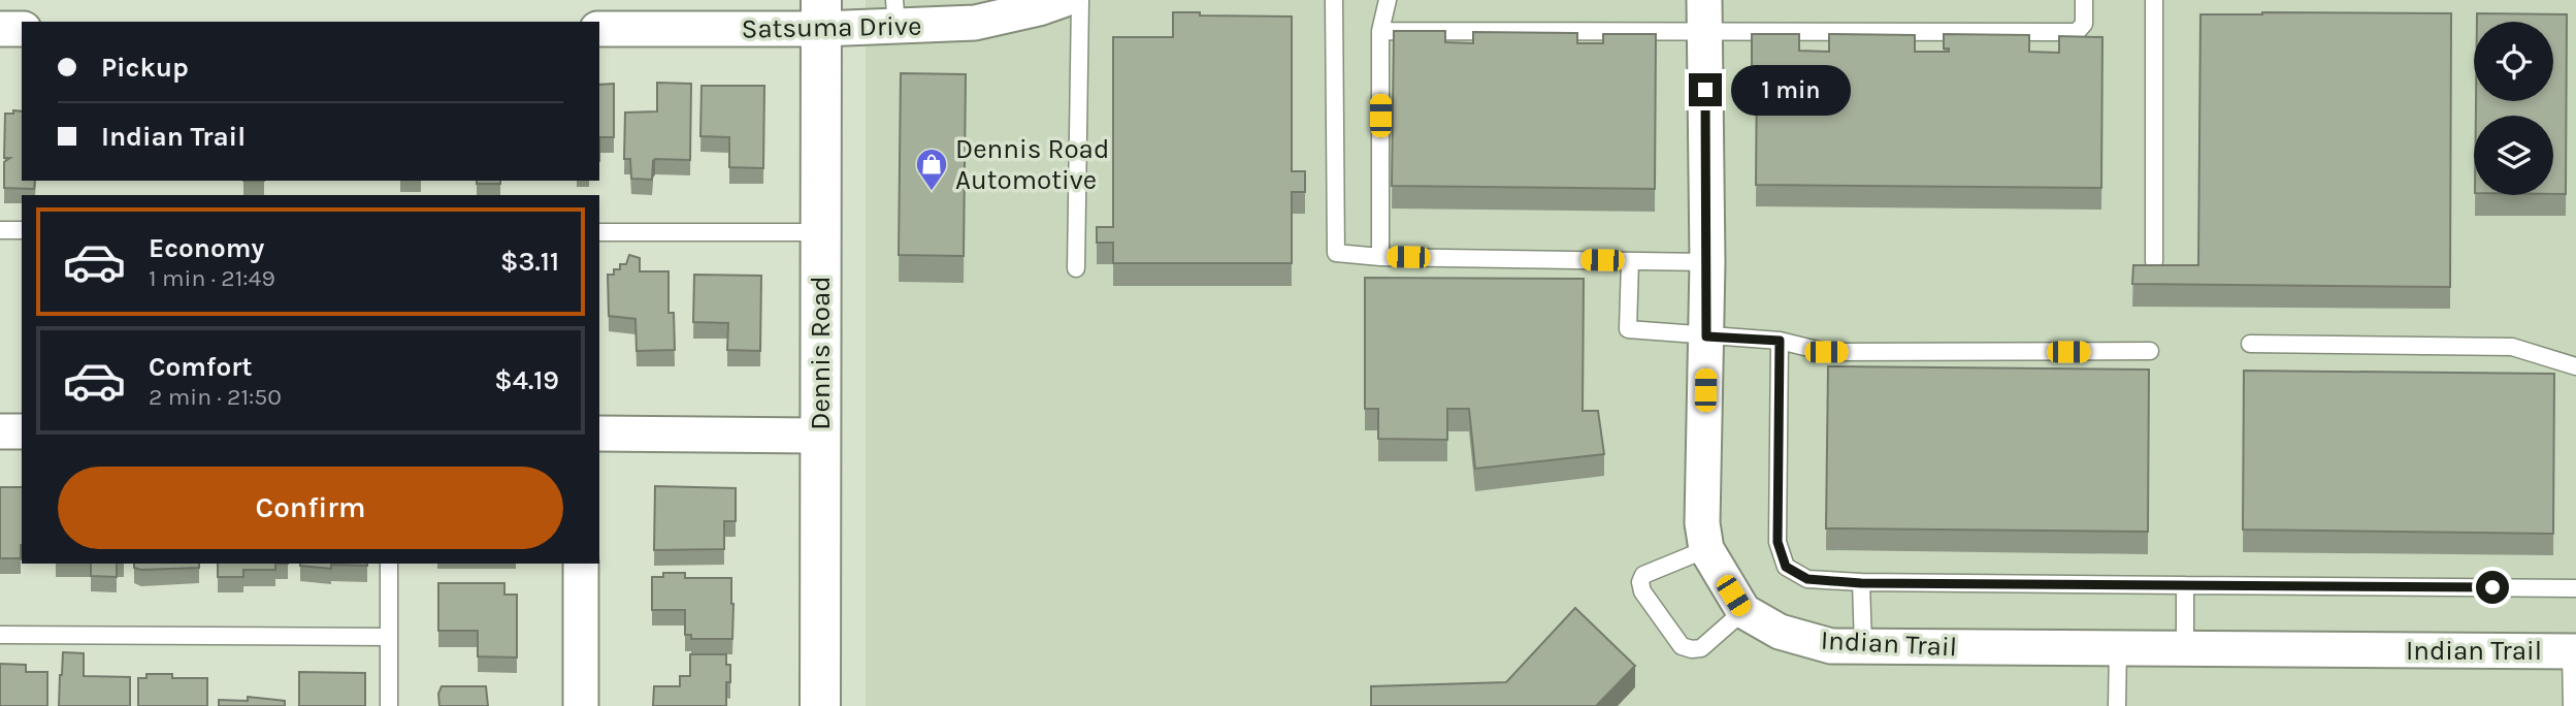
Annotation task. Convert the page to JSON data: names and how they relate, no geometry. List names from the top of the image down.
{
  "streets": {
    "street": ["Satsuma Drive", "Dennis Road", "Indian Trail"]
  },
  "crossings": [
    ["Satsuma Drive", "Dennis Road"]
  ],
  "places": {
    "shop": ["Dennis Road Automotive"]
  },
  "page": {
    "banner": ["Pickup", "Indian Trail"],
    "bubble": "1 min",
    "list": [
      {
        "name": "Economy",
        "note": "1 min · 21:49",
        "value": "$3.11"
      },
      {
        "name": "Comfort",
        "note": "2 min · 21:50",
        "value": "$4.19"
      }
    ],
    "buttons": "Confirm"
  }
}
